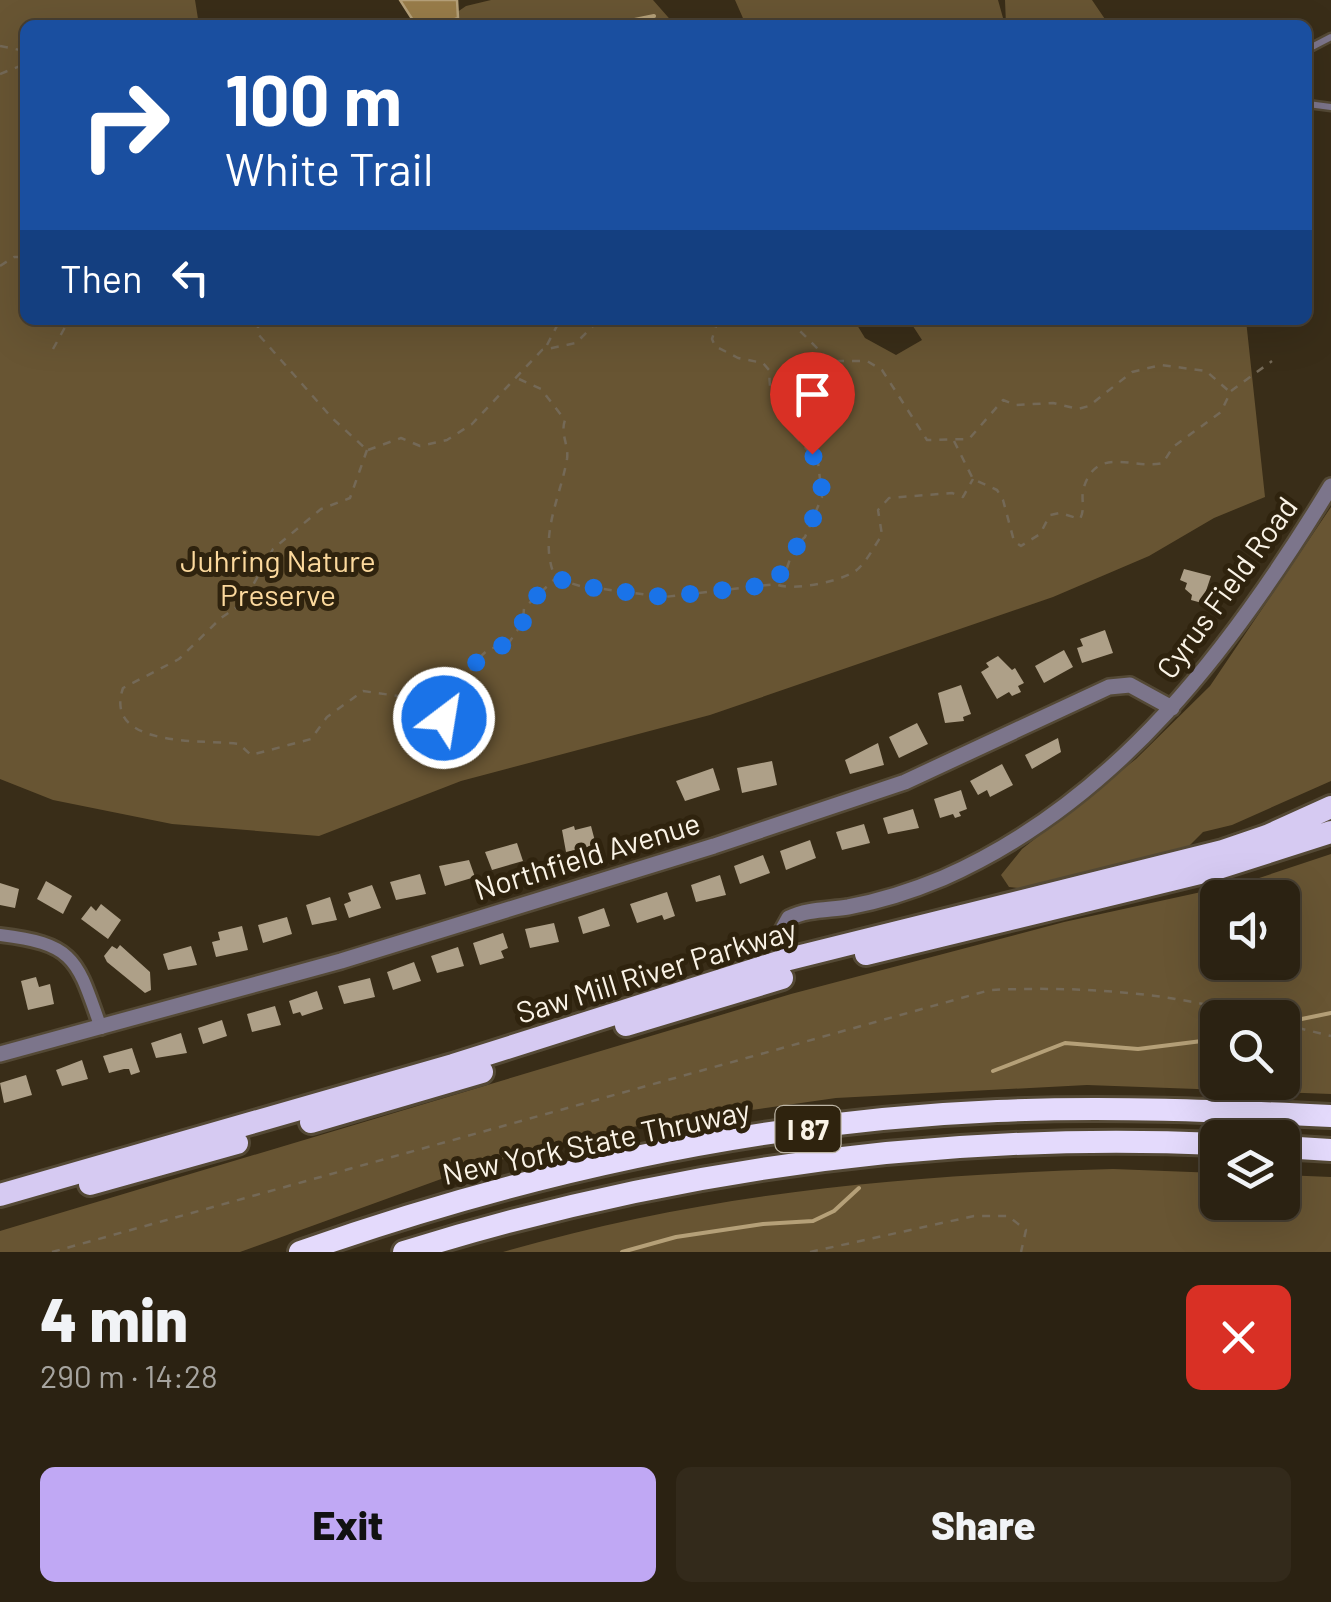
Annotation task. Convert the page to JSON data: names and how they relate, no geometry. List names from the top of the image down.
{
  "streets": {
    "highway": ["Saw Mill River Parkway", "I 87", "New York State Thruway"],
    "street": ["Cyrus Field Road", "Northfield Avenue"]
  },
  "crossings": [
    ["Cyrus Field Road", "Northfield Avenue"],
    ["Cyrus Field Road", "Saw Mill River Parkway"]
  ],
  "parks": ["Juhring Nature Preserve"],
  "page": {
    "turn": ["100 m", "White Trail"],
    "then": "Then",
    "heading": ["4 min", "290 m · 14:28"],
    "buttons": ["Exit", "Share"]
  }
}
